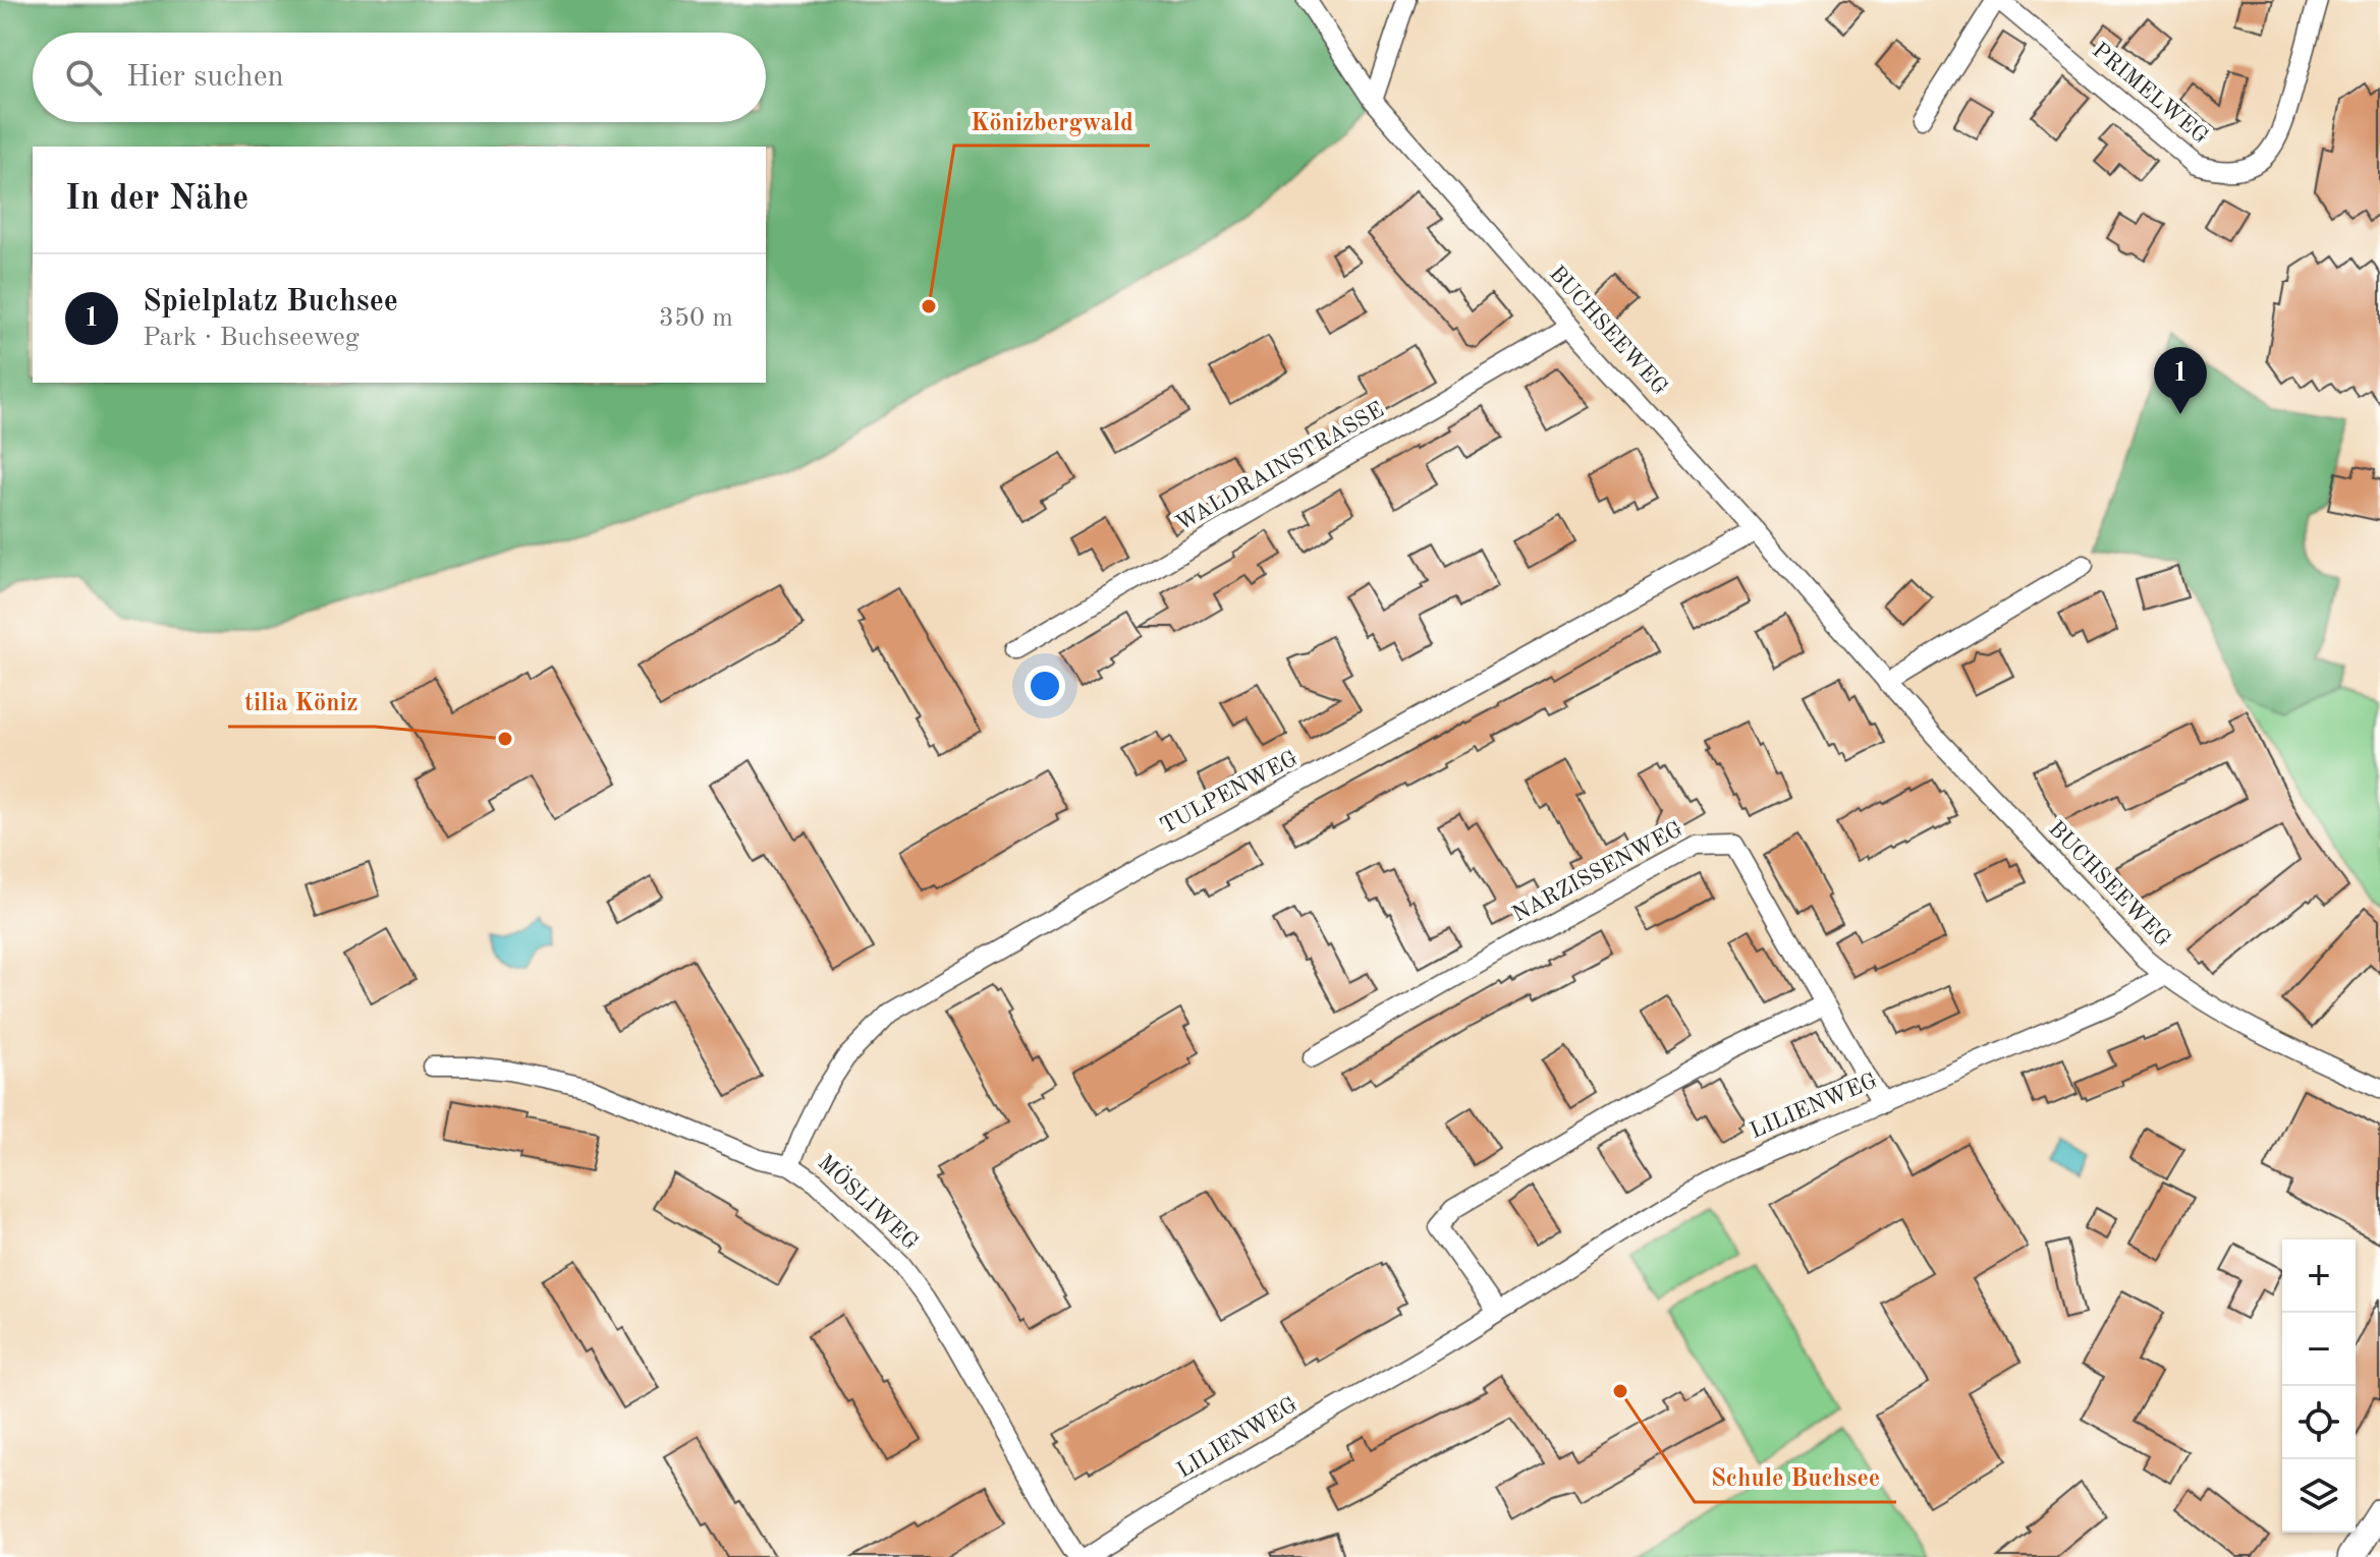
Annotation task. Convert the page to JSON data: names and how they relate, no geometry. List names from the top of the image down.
{
  "streets": {
    "street": [
      "PRIMELWEG",
      "BUCHSEEWEG",
      "WALDRAINSTRASSE",
      "TULPENWEG",
      "NARZISSENWEG",
      "LILIENWEG",
      "MÖSLIWEG"
    ]
  },
  "crossings": [
    ["BUCHSEEWEG", "WALDRAINSTRASSE"],
    ["BUCHSEEWEG", "TULPENWEG"],
    ["BUCHSEEWEG", "LILIENWEG"],
    ["TULPENWEG", "MÖSLIWEG"],
    ["NARZISSENWEG", "LILIENWEG"]
  ],
  "places": ["Könizbergwald", "tilia Köniz", "Schule Buchsee"],
  "page": {
    "search": "Hier suchen",
    "heading": "In der Nähe",
    "list": [
      {
        "mark": "1",
        "name": "Spielplatz Buchsee",
        "note": "Park · Buchseeweg",
        "value": "350 m"
      }
    ],
    "pins": "1",
    "map_buttons": ["+", "−"]
  }
}
